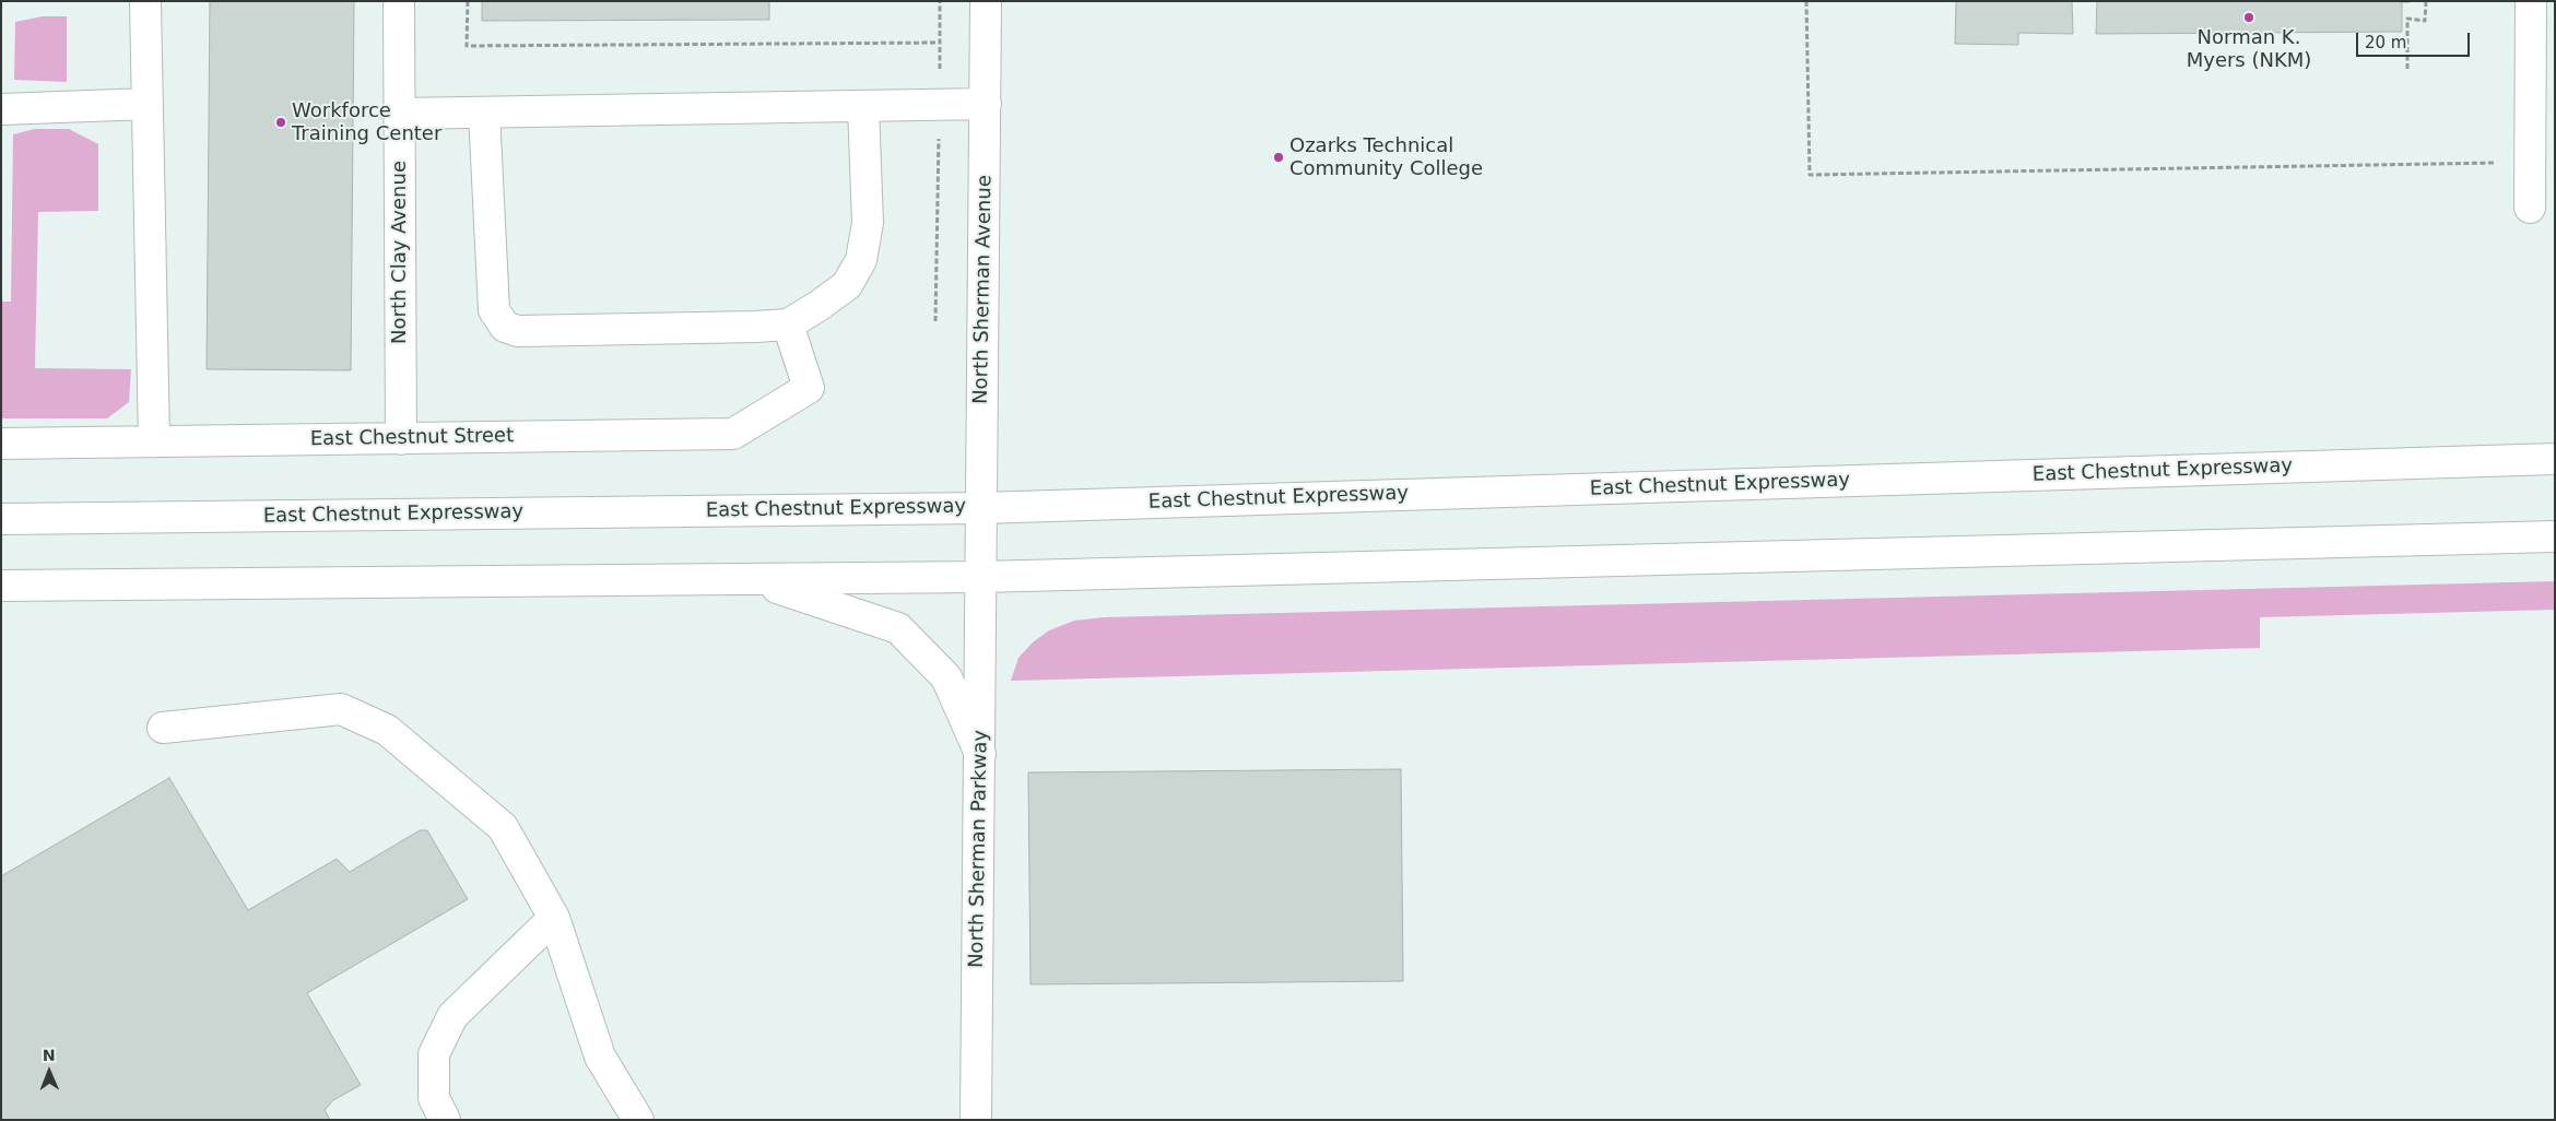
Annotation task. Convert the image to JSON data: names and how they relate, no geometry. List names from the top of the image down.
{
  "streets": {
    "main road": [
      "North Clay Avenue",
      "North Sherman Avenue",
      "East Chestnut Street",
      "East Chestnut Expressway",
      "North Sherman Parkway"
    ]
  },
  "crossings": [
    ["North Clay Avenue", "East Chestnut Street"],
    ["North Sherman Avenue", "East Chestnut Expressway"],
    ["North Sherman Avenue", "North Sherman Parkway"]
  ],
  "places": ["Norman K. Myers (NKM)", "Workforce Training Center", "Ozarks Technical Community College"],
  "scale_bar": "20 m",
  "north": "top"
}
